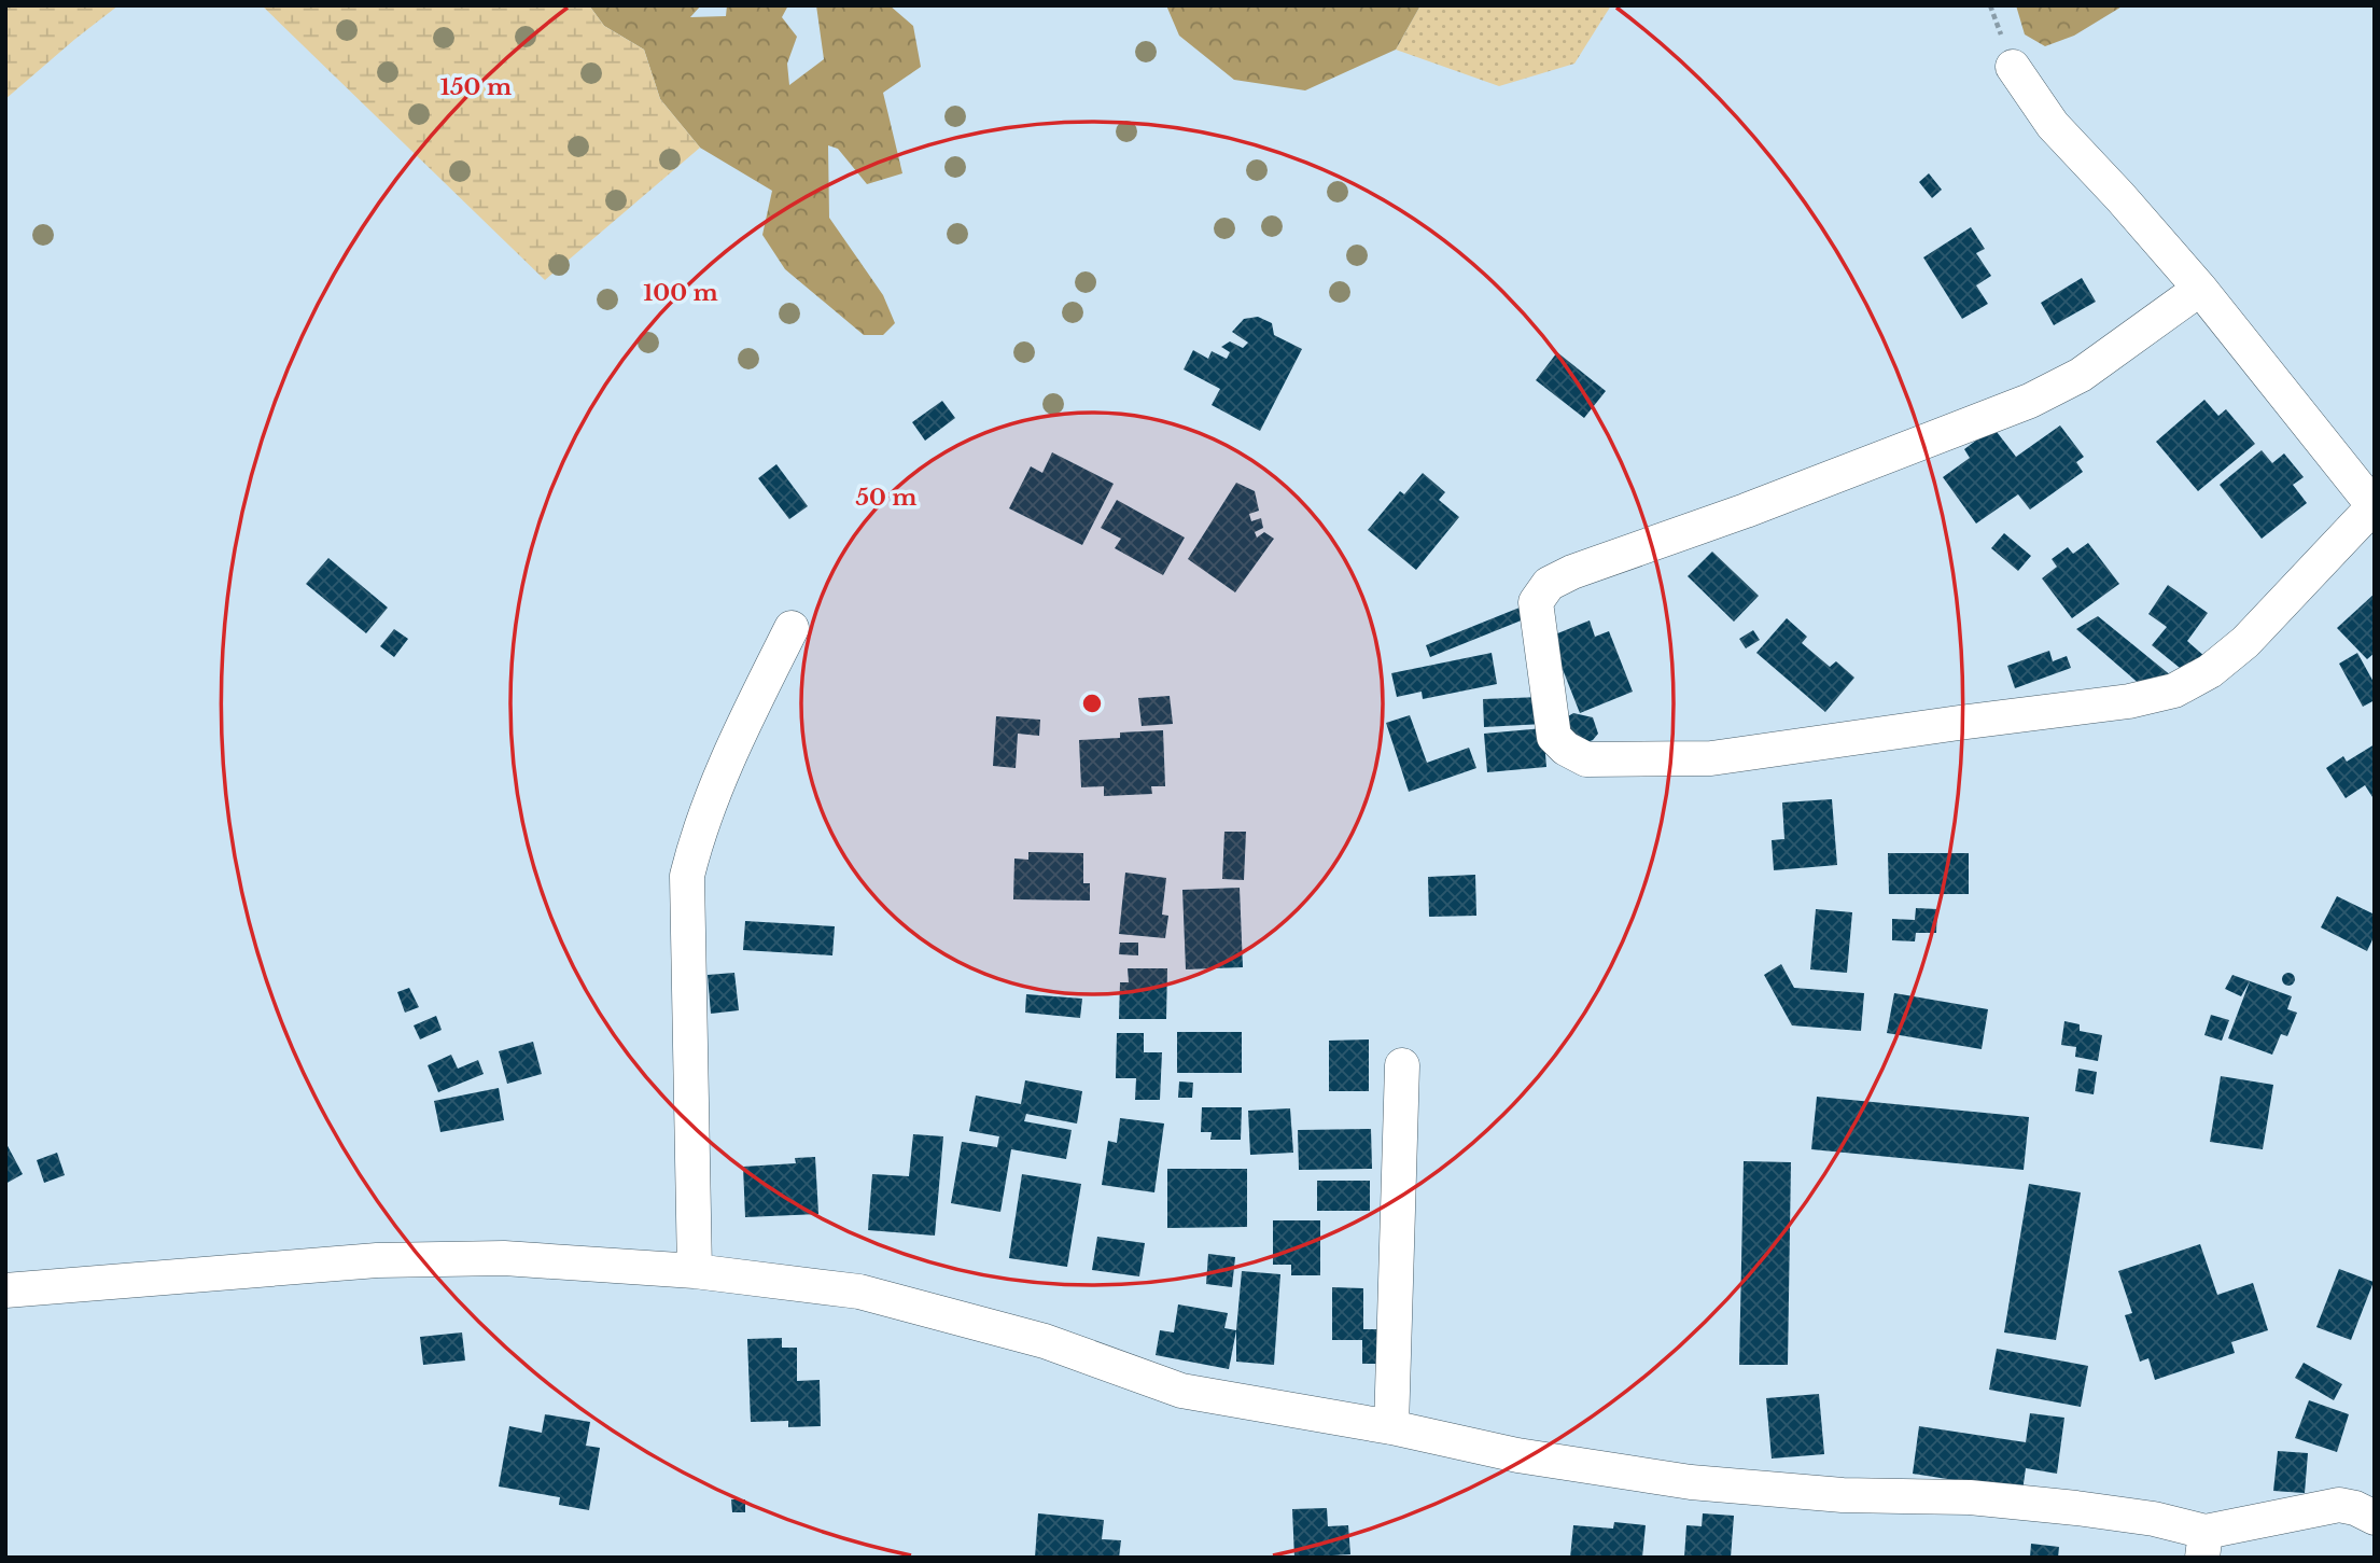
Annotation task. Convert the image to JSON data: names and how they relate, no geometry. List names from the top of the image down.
{
  "rings": ["150 m", "100 m", "50 m"]
}
